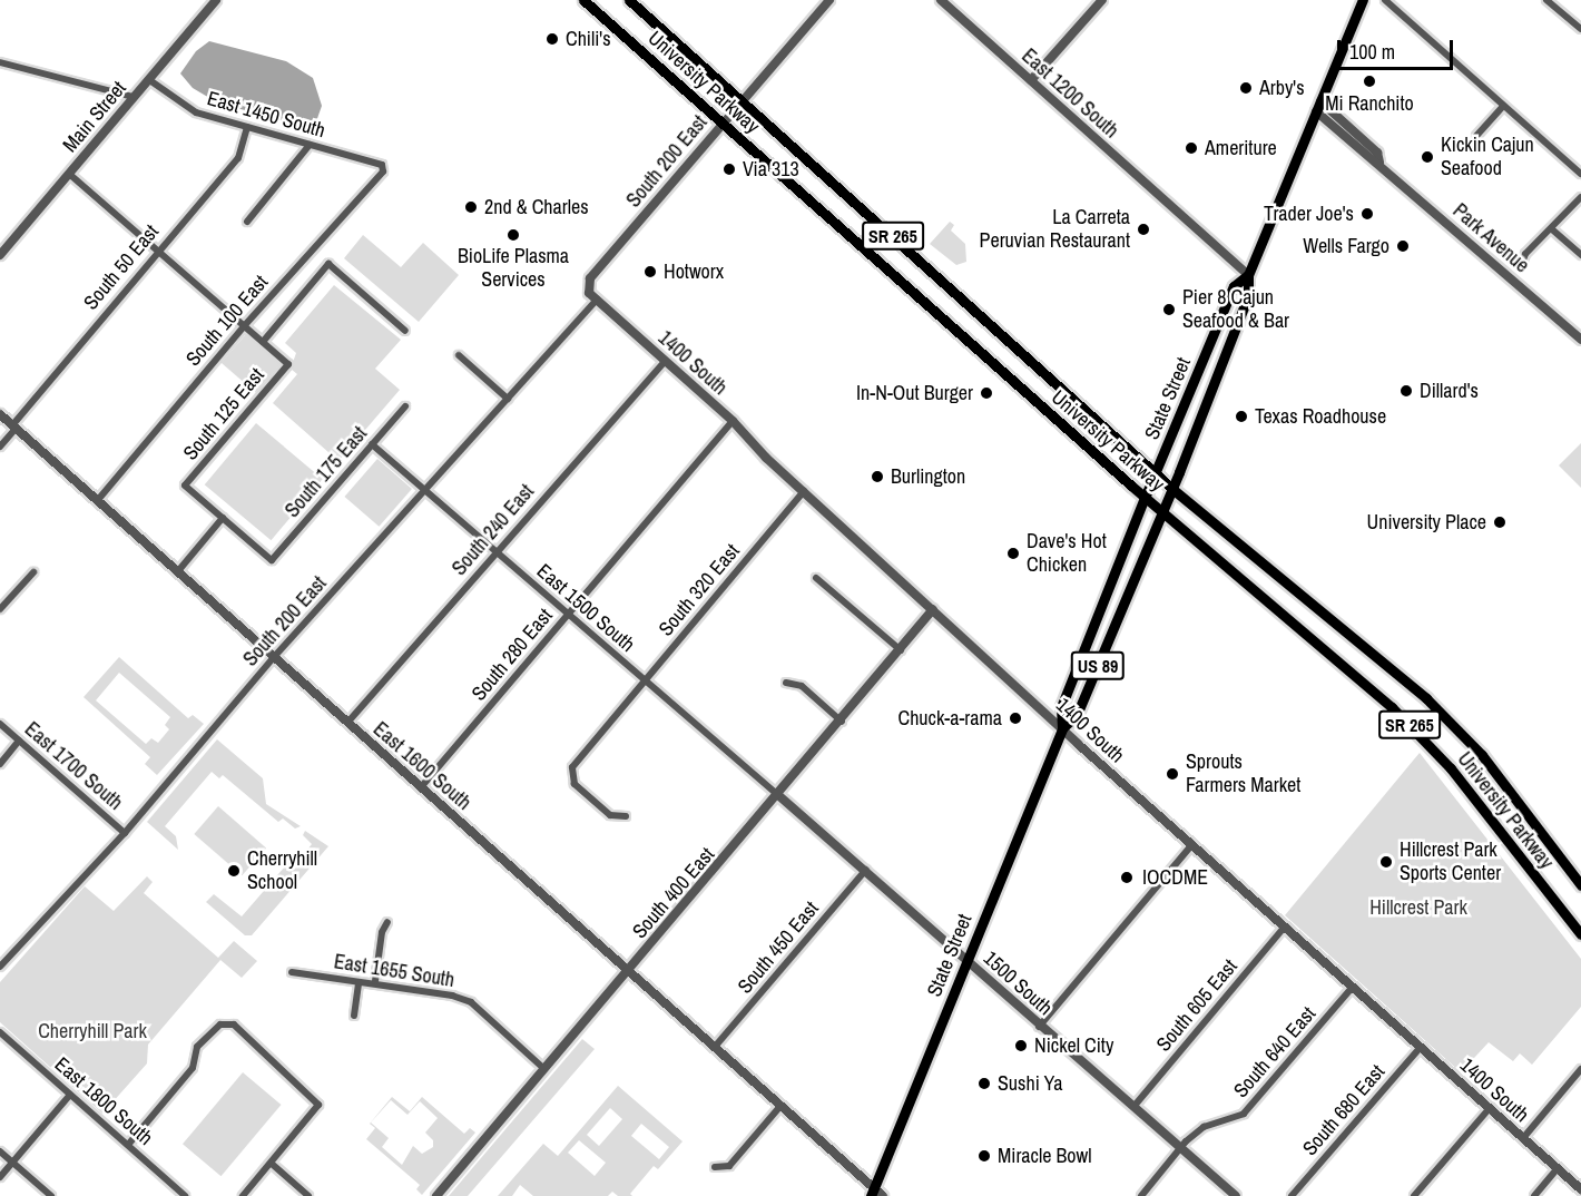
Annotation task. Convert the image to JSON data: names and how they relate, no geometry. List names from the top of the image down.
{
  "streets": {
    "main road": [
      "University Parkway",
      "SR 265",
      "State Street",
      "US 89"
    ],
    "street": [
      "East 1200 South",
      "East 1450 South",
      "Main Street",
      "South 200 East",
      "Park Avenue",
      "South 50 East",
      "South 100 East",
      "1400 South",
      "South 125 East",
      "South 175 East",
      "South 240 East",
      "South 320 East",
      "East 1500 South",
      "South 280 East",
      "East 1700 South",
      "East 1600 South",
      "South 400 East",
      "South 450 East",
      "East 1655 South",
      "1500 South",
      "South 605 East",
      "South 640 East",
      "East 1800 South",
      "South 680 East"
    ]
  },
  "crossings": [
    ["University Parkway", "South 200 East"],
    ["University Parkway", "State Street"],
    ["East 1200 South", "State Street"],
    ["East 1450 South", "Main Street"],
    ["East 1450 South", "South 50 East"],
    ["East 1450 South", "South 100 East"],
    ["South 200 East", "1400 South"],
    ["South 200 East", "East 1500 South"],
    ["South 200 East", "East 1700 South"],
    ["South 200 East", "East 1600 South"],
    ["Park Avenue", "State Street"],
    ["South 50 East", "East 1600 South"],
    ["South 100 East", "East 1600 South"],
    ["1400 South", "State Street"],
    ["1400 South", "South 240 East"],
    ["1400 South", "South 320 East"],
    ["1400 South", "South 280 East"],
    ["1400 South", "South 400 East"],
    ["1400 South", "South 605 East"],
    ["1400 South", "South 640 East"],
    ["1400 South", "South 680 East"],
    ["State Street", "East 1600 South"],
    ["State Street", "1500 South"],
    ["South 125 East", "South 175 East"],
    ["South 175 East", "East 1500 South"],
    ["South 240 East", "East 1500 South"],
    ["South 240 East", "East 1600 South"],
    ["South 320 East", "East 1500 South"],
    ["East 1500 South", "South 280 East"],
    ["East 1500 South", "South 400 East"],
    ["East 1500 South", "1500 South"],
    ["South 280 East", "East 1600 South"],
    ["East 1600 South", "South 400 East"],
    ["East 1600 South", "South 450 East"],
    ["South 400 East", "East 1655 South"],
    ["South 400 East", "1500 South"],
    ["South 450 East", "1500 South"],
    ["1500 South", "South 605 East"],
    ["1500 South", "South 640 East"]
  ],
  "parks": ["Hillcrest Park", "Cherryhill Park"],
  "places": [
    "Chili's",
    "Mi Ranchito",
    "Arby's",
    "Ameriture",
    "Kickin Cajun Seafood",
    "Via 313",
    "2nd & Charles",
    "Trader Joe's",
    "La Carreta Peruvian Restaurant",
    "BioLife Plasma Services",
    "Wells Fargo",
    "Hotworx",
    "Pier 8 Cajun Seafood & Bar",
    "Dillard's",
    "In-N-Out Burger",
    "Texas Roadhouse",
    "Burlington",
    "University Place",
    "Dave's Hot Chicken",
    "Chuck-a-rama",
    "Sprouts Farmers Market",
    "Hillcrest Park Sports Center",
    "Cherryhill School",
    "IOCDME",
    "Nickel City",
    "Sushi Ya",
    "Miracle Bowl"
  ],
  "scale_bar": "100 m"
}
